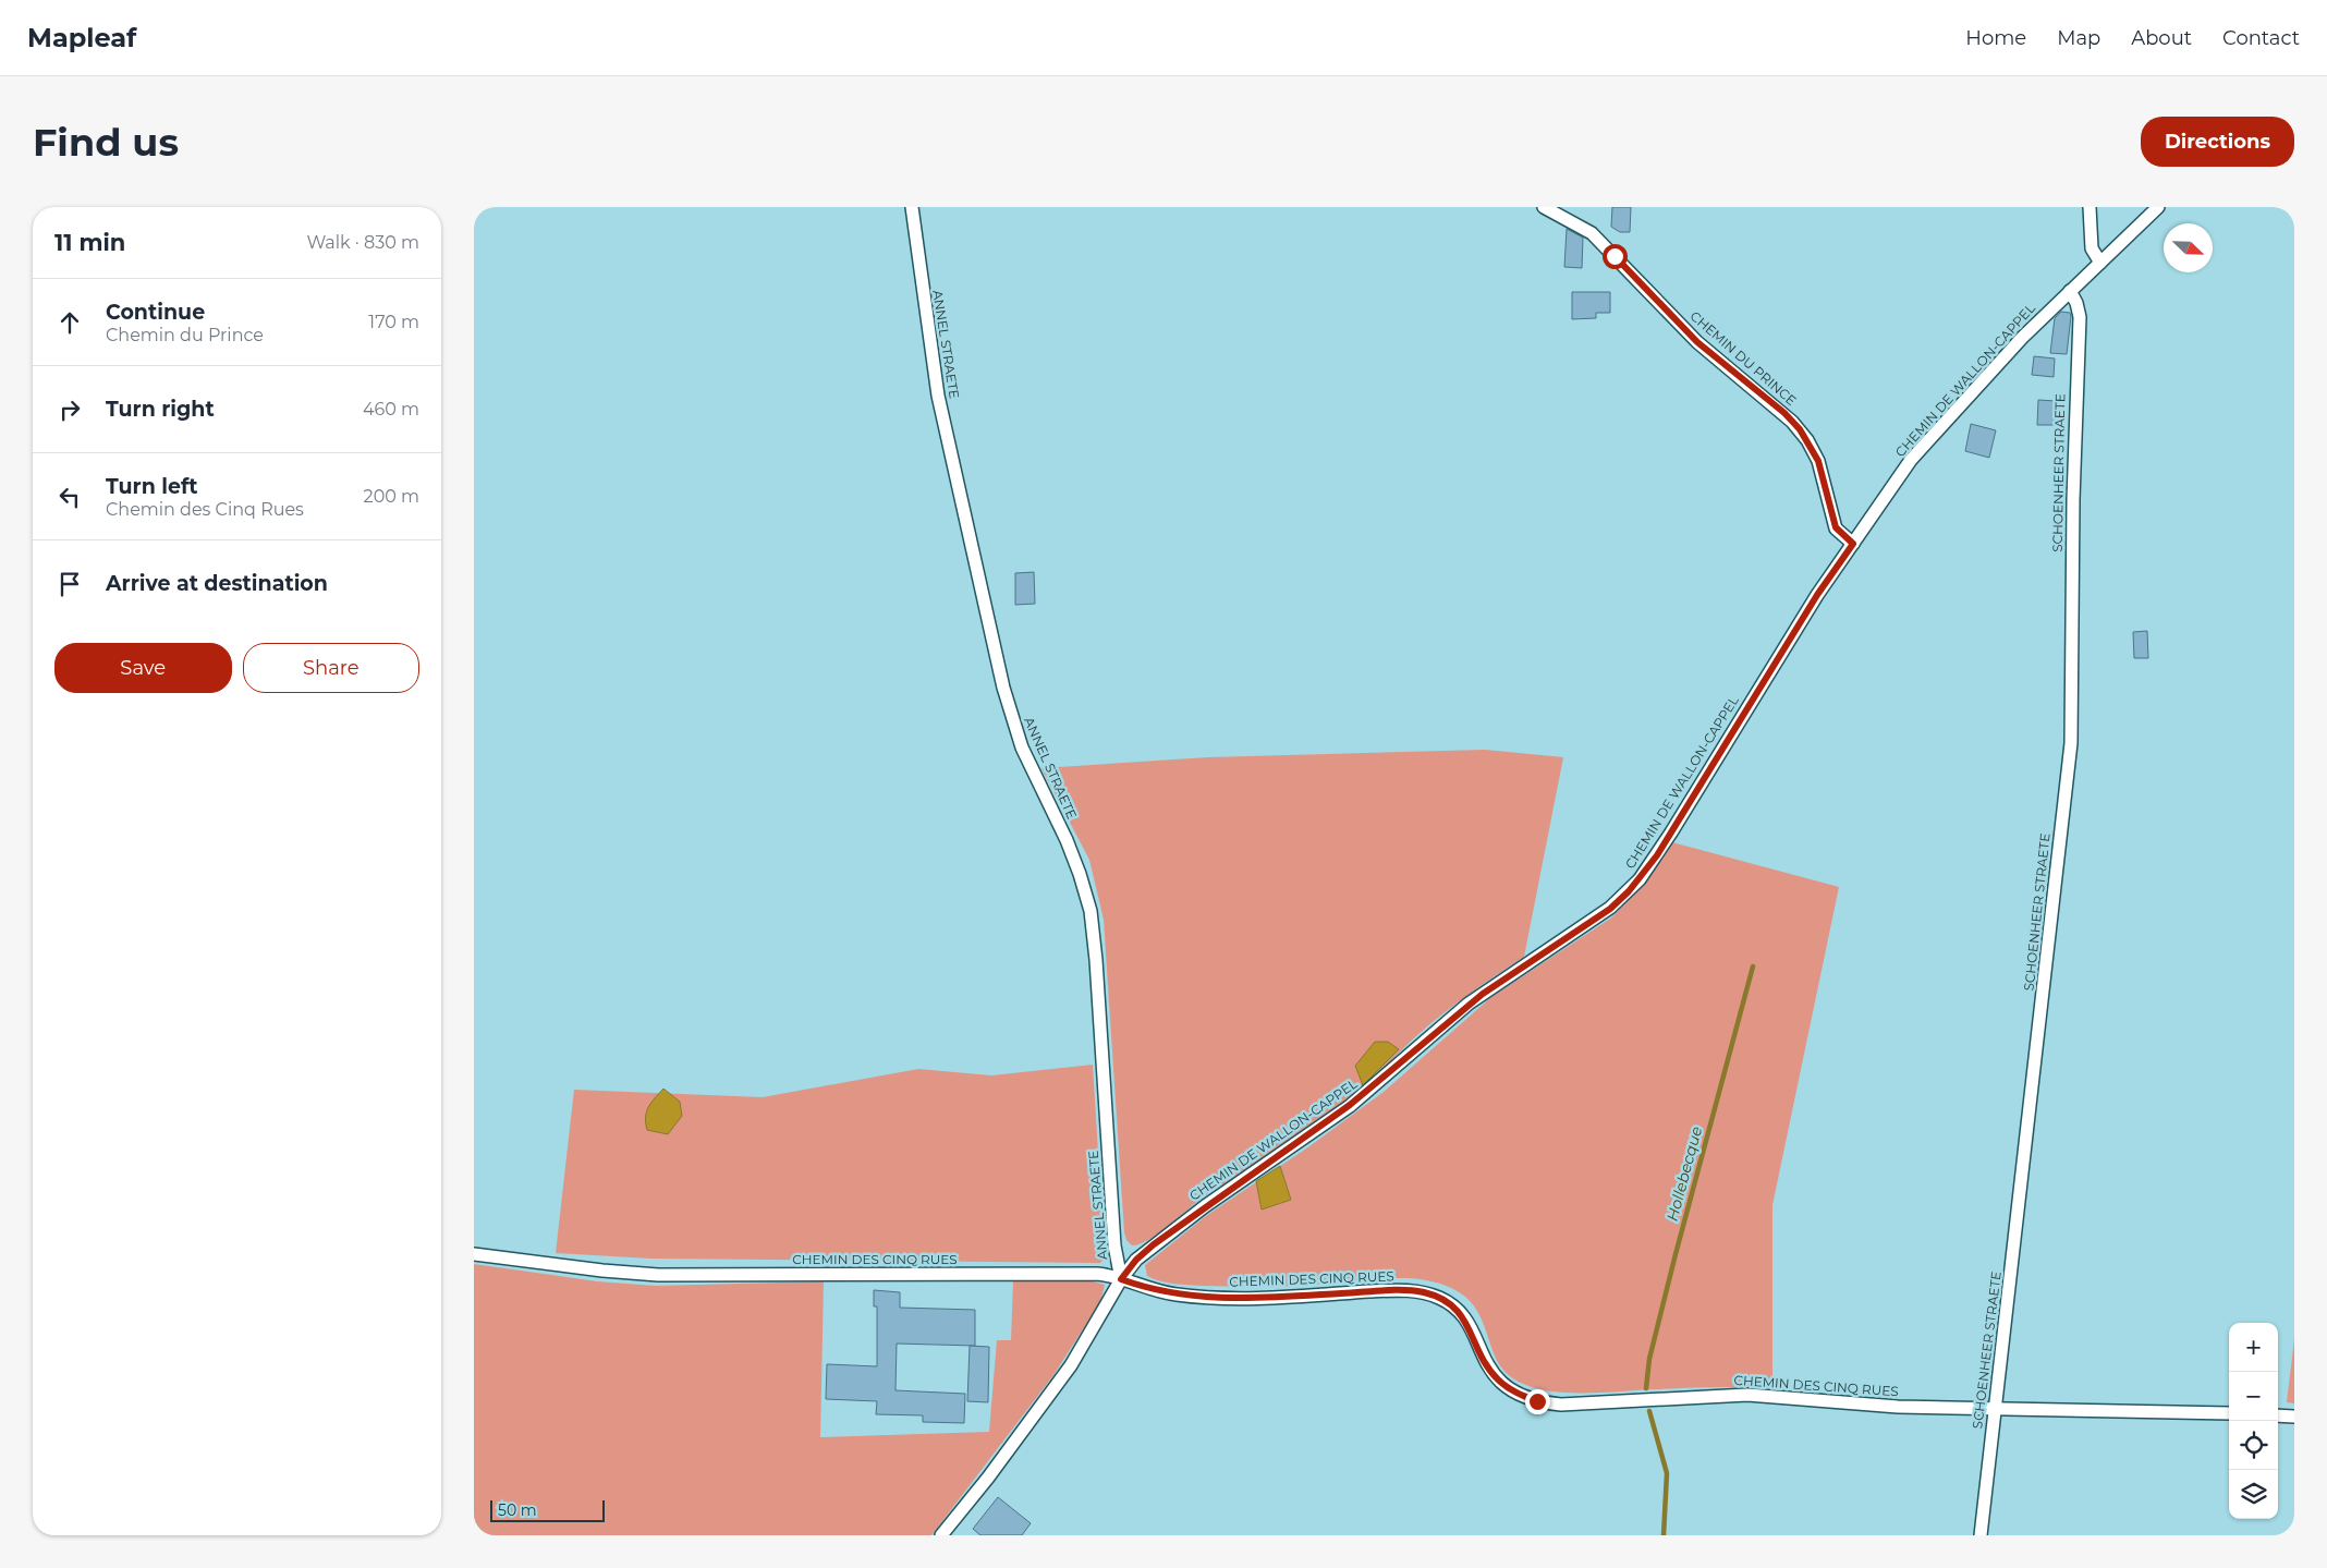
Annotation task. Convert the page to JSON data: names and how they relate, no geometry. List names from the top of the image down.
{
  "streets": {
    "street": [
      "ANNEL STRAETE",
      "CHEMIN DU PRINCE",
      "CHEMIN DE WALLON-CAPPEL",
      "SCHOENHEER STRAETE",
      "CHEMIN DES CINQ RUES"
    ]
  },
  "crossings": [
    ["ANNEL STRAETE", "CHEMIN DE WALLON-CAPPEL"],
    ["ANNEL STRAETE", "CHEMIN DES CINQ RUES"],
    ["CHEMIN DU PRINCE", "CHEMIN DE WALLON-CAPPEL"],
    ["CHEMIN DE WALLON-CAPPEL", "SCHOENHEER STRAETE"],
    ["CHEMIN DE WALLON-CAPPEL", "CHEMIN DES CINQ RUES"],
    ["SCHOENHEER STRAETE", "CHEMIN DES CINQ RUES"]
  ],
  "water": ["Hollebecque"],
  "scale_bar": "50 m",
  "north": "bottom right",
  "page": {
    "header": "Mapleaf",
    "nav": [
      "Home",
      "Map",
      "About",
      "Contact"
    ],
    "buttons": [
      "Directions",
      ["Save", "Share"]
    ],
    "title": "Find us",
    "heading": ["11 min", "Walk · 830 m"],
    "list": [
      ["Continue", "Chemin du Prince", "170 m"],
      ["Turn right", "460 m"],
      ["Turn left", "Chemin des Cinq Rues", "200 m"],
      "Arrive at destination"
    ],
    "map_buttons": ["+", "−"],
    "scale": "50 m"
  }
}
